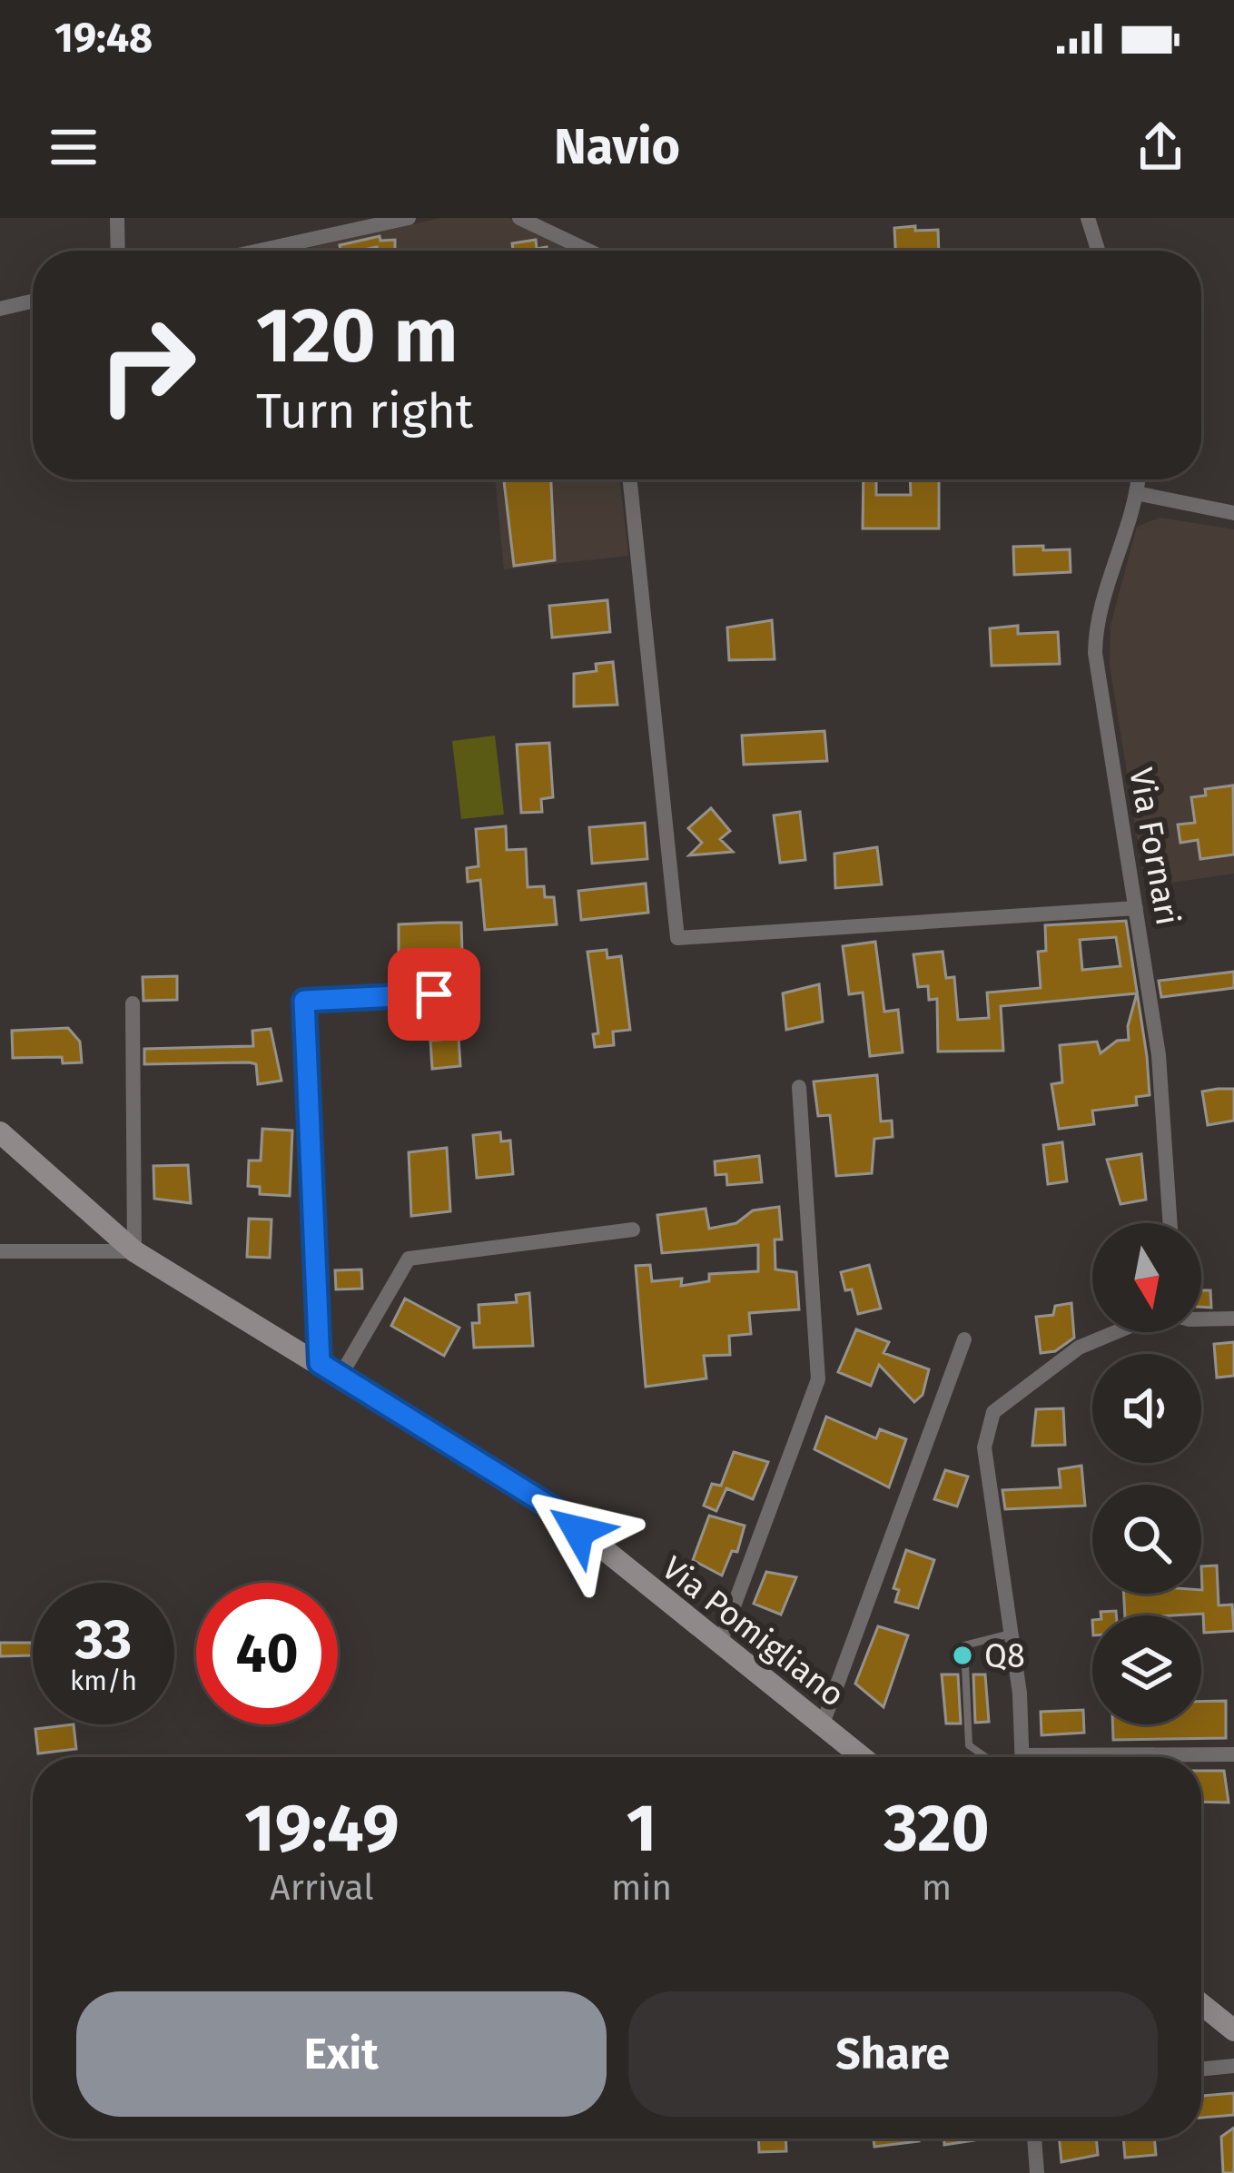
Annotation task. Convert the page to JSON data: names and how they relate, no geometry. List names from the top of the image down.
{
  "streets": {
    "street": ["Via Fornari", "Via Pomigliano"]
  },
  "places": ["Q8"],
  "north": "bottom",
  "page": {
    "status": "19:48",
    "header": "Navio",
    "turn": ["120 m", "Turn right"],
    "speed": "33 km/h",
    "limit": "40",
    "eta": [
      "19:49",
      "Arrival",
      "1",
      "min",
      "320",
      "m"
    ],
    "buttons": ["Exit", "Share"]
  }
}
